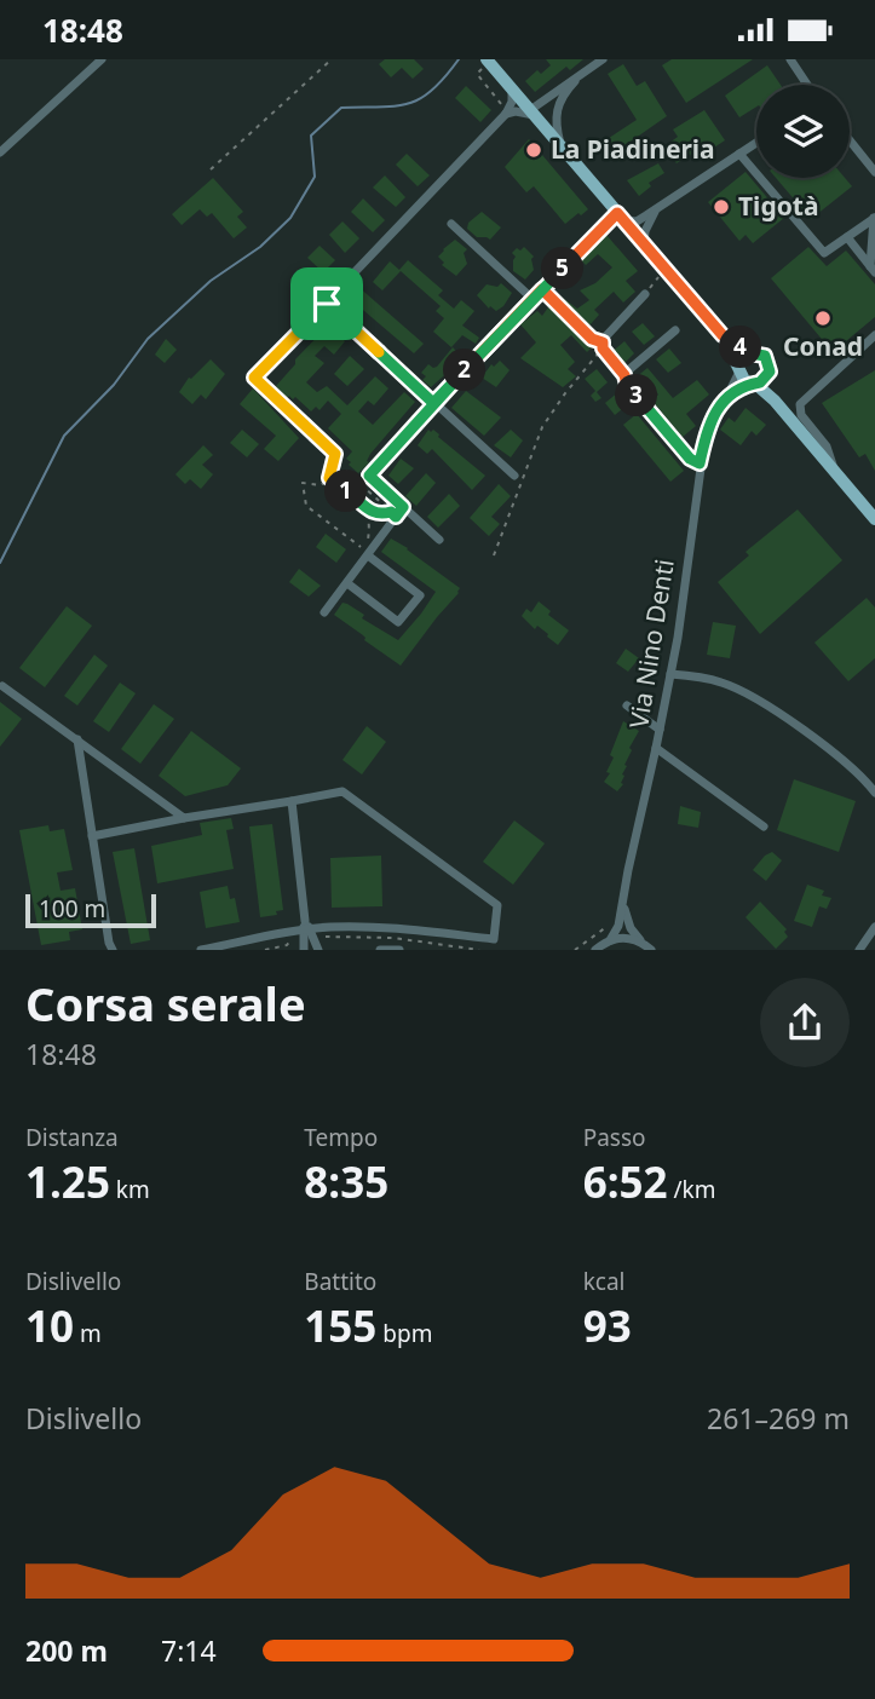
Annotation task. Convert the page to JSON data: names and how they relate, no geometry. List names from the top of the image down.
{
  "streets": {
    "street": ["Via Nino Denti"]
  },
  "places": ["La Piadineria", "Tigotà", "Conad"],
  "scale_bar": "100 m",
  "page": {
    "status": "18:48",
    "pins": [
      "5",
      "4",
      "2",
      "3",
      "1"
    ],
    "scale": "100 m",
    "heading": ["Corsa serale", "18:48"],
    "stats": [
      ["Distanza", "1.25 km"],
      ["Tempo", "8:35"],
      ["Passo", "6:52 /km"],
      ["Dislivello", "10 m"],
      ["Battito", "155 bpm"],
      ["kcal", "93"]
    ],
    "chart": ["Dislivello", "261–269 m"],
    "list": [
      {
        "name": "200 m",
        "note": "7:14"
      }
    ]
  }
}
